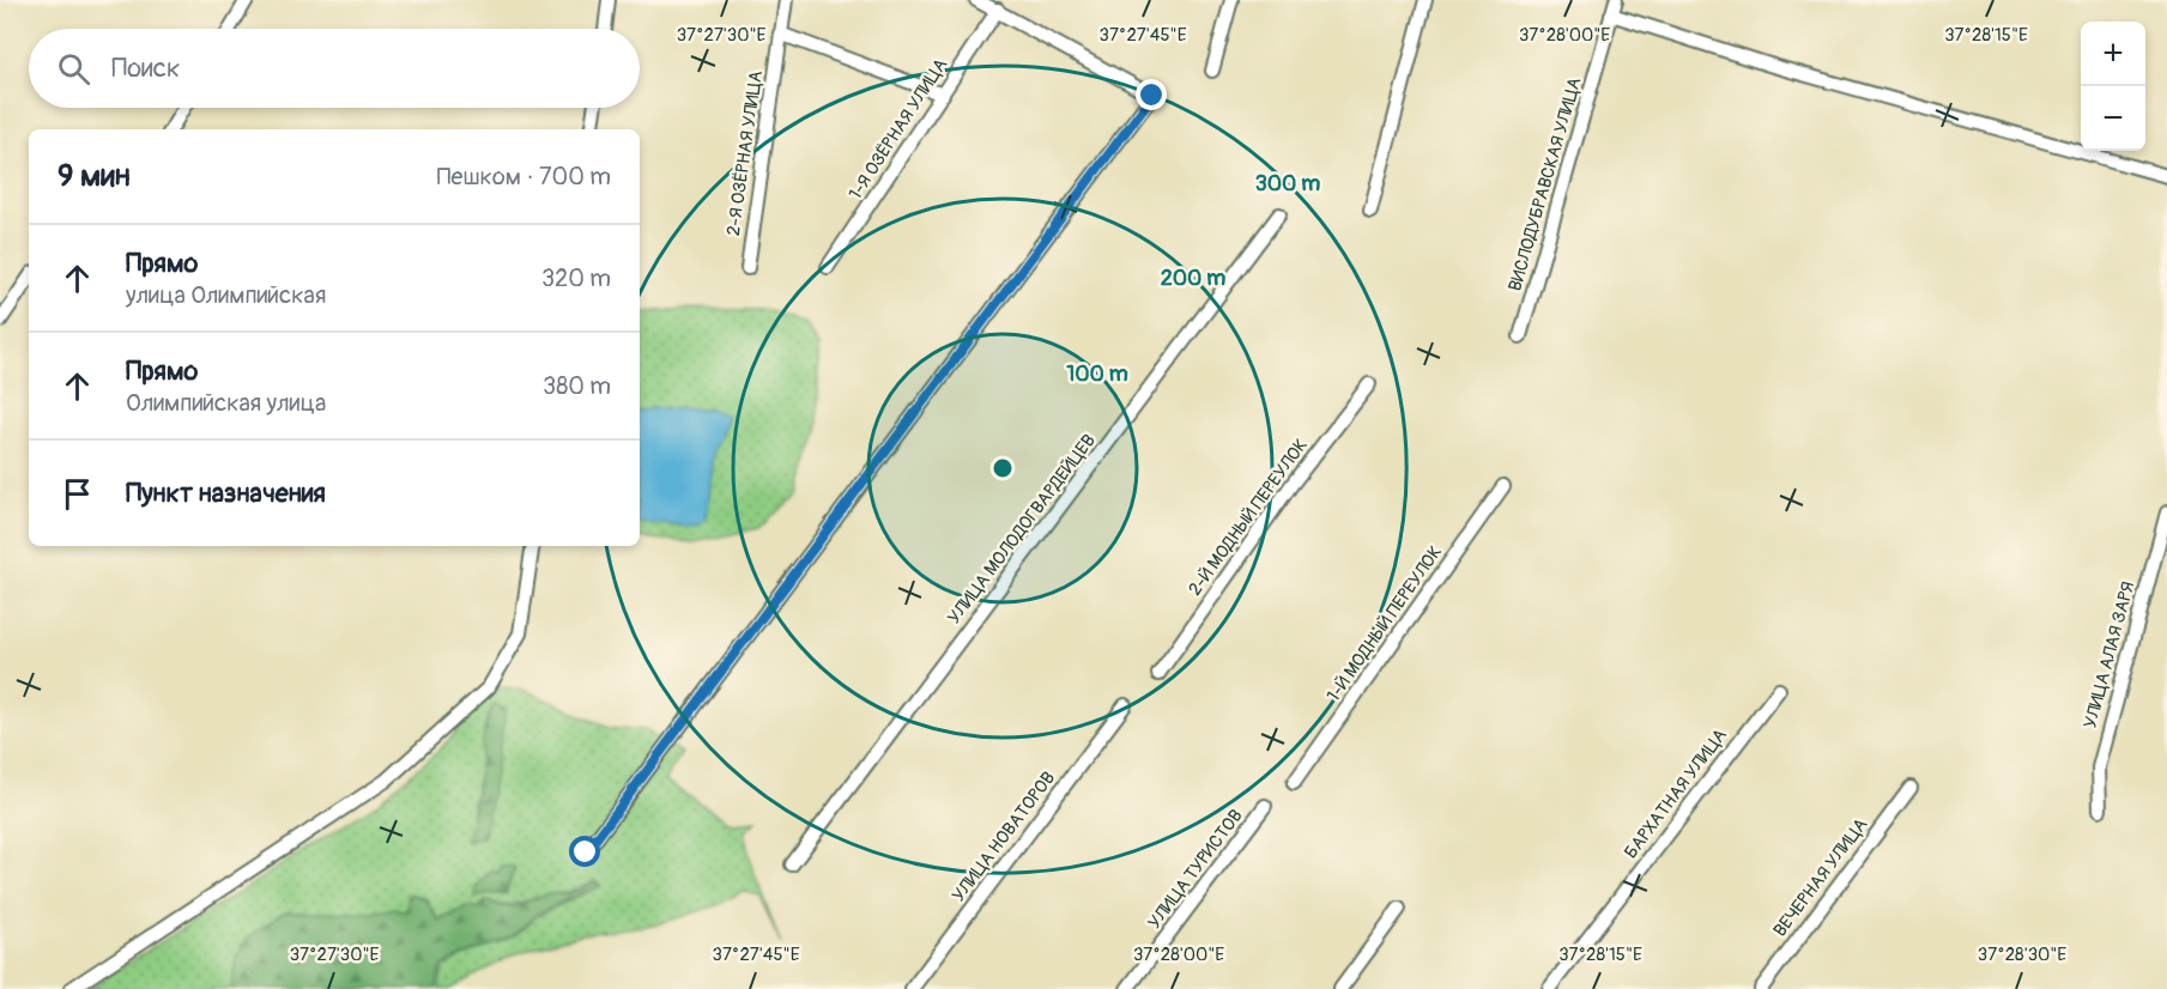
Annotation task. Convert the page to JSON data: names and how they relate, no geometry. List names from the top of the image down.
{
  "streets": {
    "street": [
      "1-Я ОЗЁРНАЯ УЛИЦА",
      "2-Я ОЗЁРНАЯ УЛИЦА",
      "ВИСЛОДУБРАВСКАЯ УЛИЦА",
      "2-Й МОДНЫЙ ПЕРЕУЛОК",
      "УЛИЦА МОЛОДОГВАРДЕЙЦЕВ",
      "1-Й МОДНЫЙ ПЕРЕУЛОК",
      "УЛИЦА АЛАЯ ЗАРЯ",
      "БАРХАТНАЯ УЛИЦА",
      "УЛИЦА НОВАТОРОВ",
      "УЛИЦА ТУРИСТОВ",
      "ВЕЧЕРНАЯ УЛИЦА"
    ]
  },
  "page": {
    "map_buttons": ["+", "−"],
    "search": "Поиск",
    "heading": ["9 мин", "Пешком · 700 m"],
    "list": [
      ["Прямо", "улица Олимпийская", "320 m"],
      ["Прямо", "Олимпийская улица", "380 m"],
      "Пункт назначения"
    ]
  },
  "coordinates": [
    "37°27'30\"E",
    "37°27'45\"E",
    "37°28'00\"E",
    "37°28'15\"E",
    "37°28'30\"E"
  ],
  "rings": ["300 m", "200 m", "100 m"]
}
